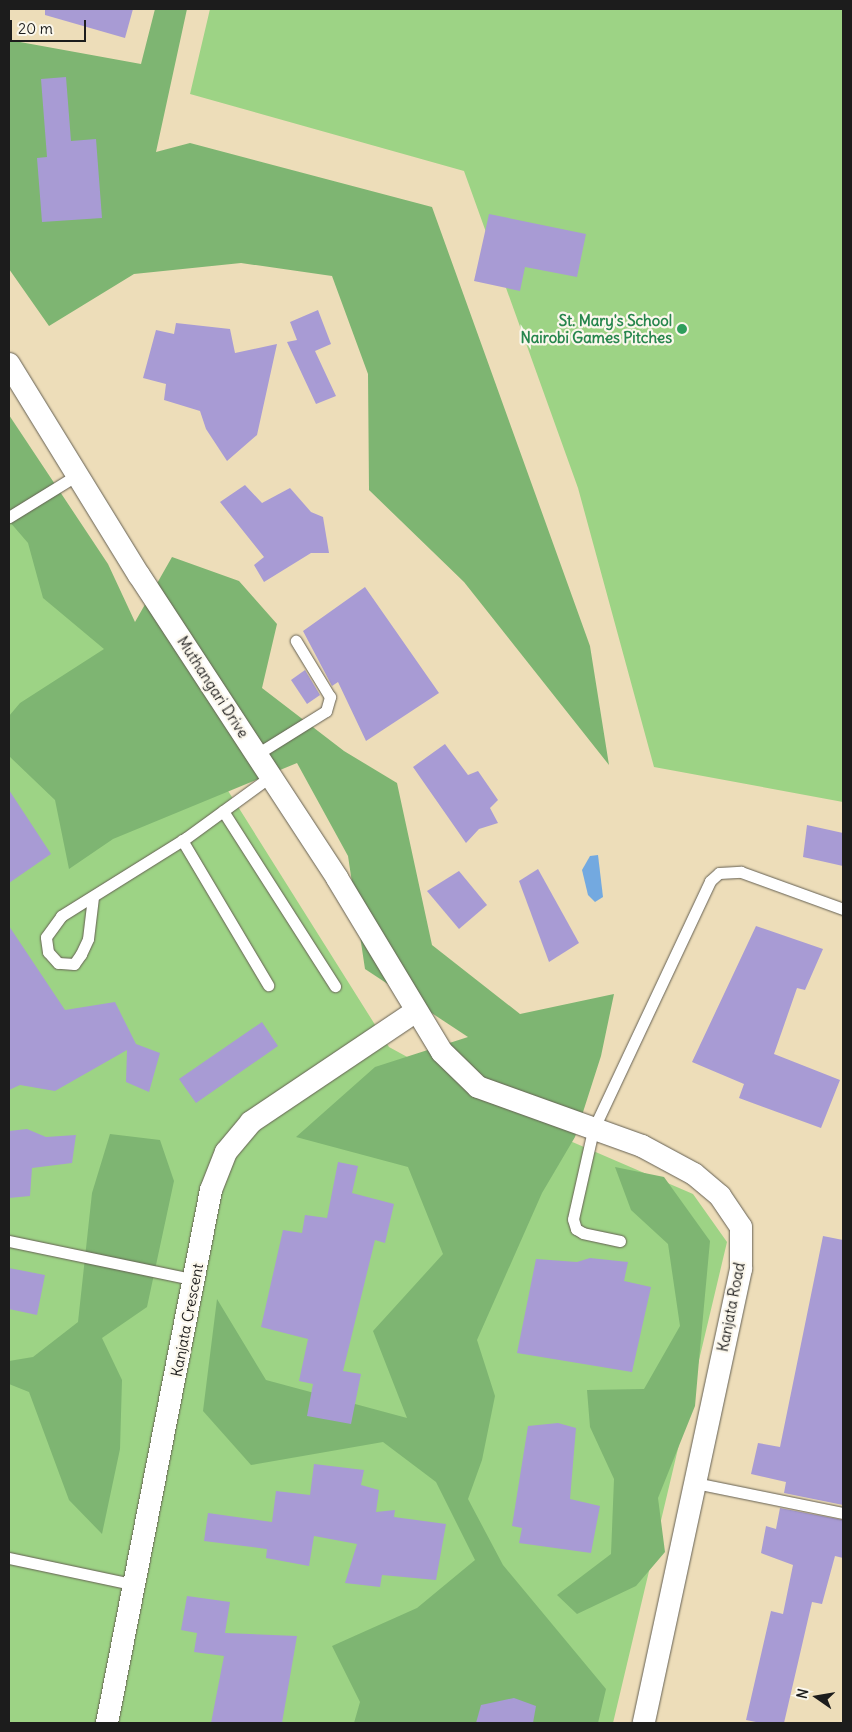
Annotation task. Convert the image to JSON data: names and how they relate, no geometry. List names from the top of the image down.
{
  "streets": {
    "street": ["Muthangari Drive", "Kanjata Road", "Kanjata Crescent"]
  },
  "crossings": [
    ["Muthangari Drive", "Kanjata Road"],
    ["Muthangari Drive", "Kanjata Crescent"],
    ["Kanjata Road", "Kanjata Crescent"]
  ],
  "places": ["St. Mary's School Nairobi Games Pitches"],
  "scale_bar": "20 m",
  "north": "left"
}
